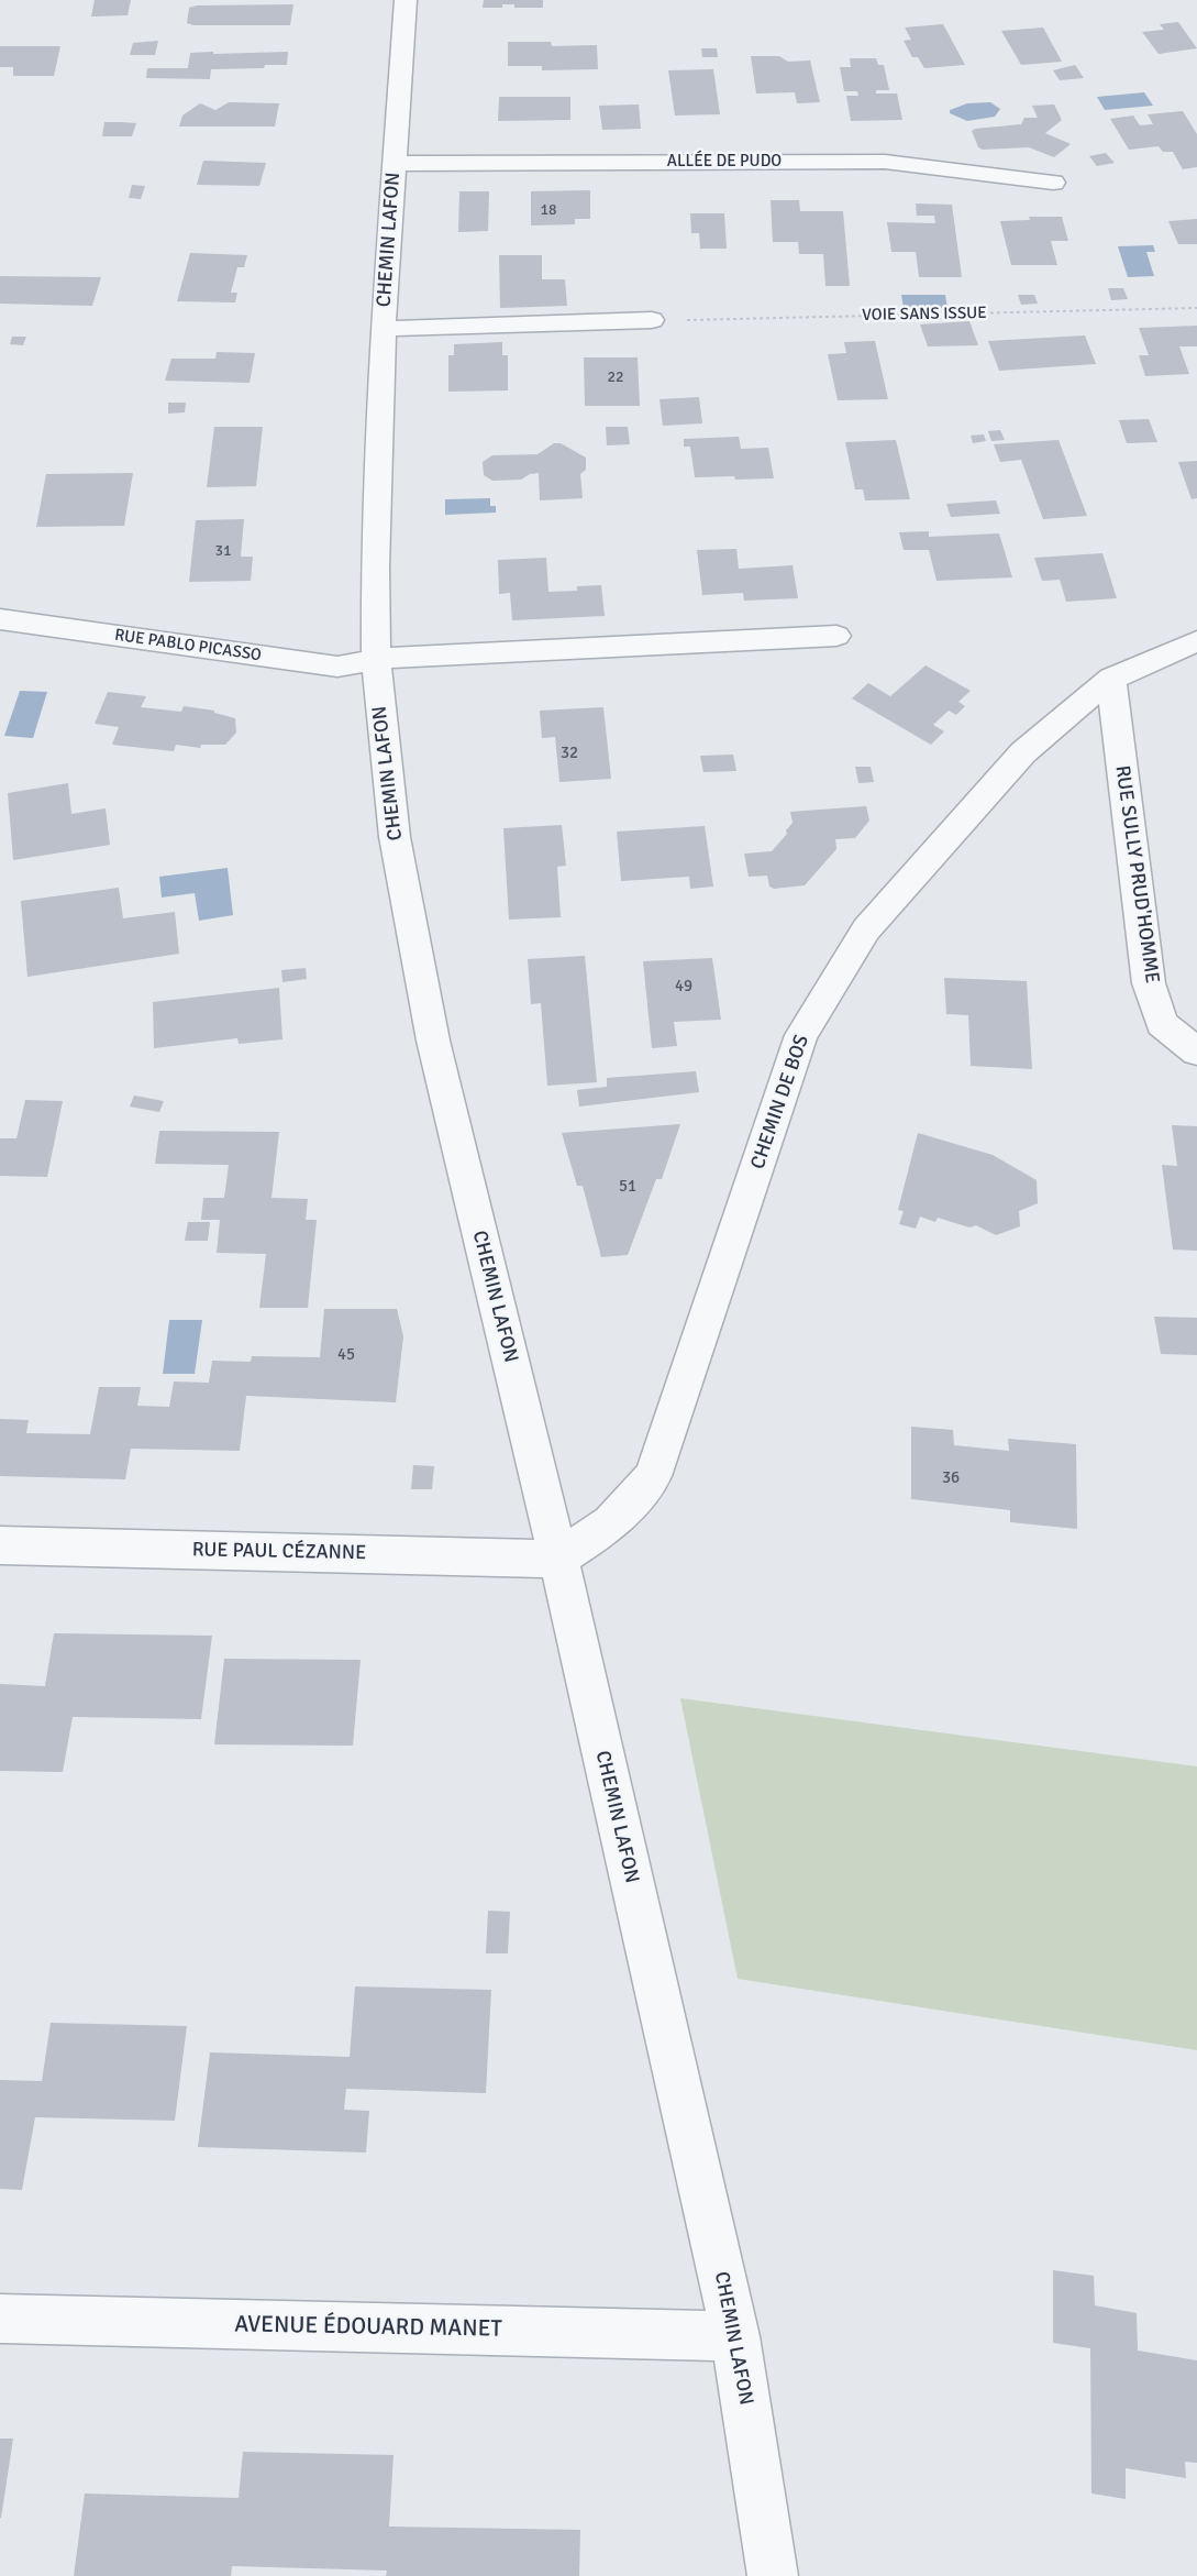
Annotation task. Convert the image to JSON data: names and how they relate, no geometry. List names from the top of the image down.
{
  "streets": {
    "street": [
      "ALLÉE DE PUDO",
      "CHEMIN LAFON",
      "RUE PABLO PICASSO",
      "RUE SULLY PRUD'HOMME",
      "CHEMIN DE BOS",
      "RUE PAUL CÉZANNE",
      "AVENUE ÉDOUARD MANET"
    ],
    "path": ["VOIE SANS ISSUE"]
  },
  "crossings": [
    ["ALLÉE DE PUDO", "CHEMIN LAFON"],
    ["CHEMIN LAFON", "RUE PABLO PICASSO"],
    ["CHEMIN LAFON", "CHEMIN DE BOS"],
    ["CHEMIN LAFON", "RUE PAUL CÉZANNE"],
    ["CHEMIN LAFON", "AVENUE ÉDOUARD MANET"],
    ["RUE SULLY PRUD'HOMME", "CHEMIN DE BOS"],
    ["CHEMIN DE BOS", "RUE PAUL CÉZANNE"]
  ],
  "house_numbers": [
    "18",
    "22",
    "31",
    "32",
    "49",
    "51",
    "45",
    "36"
  ]
}
